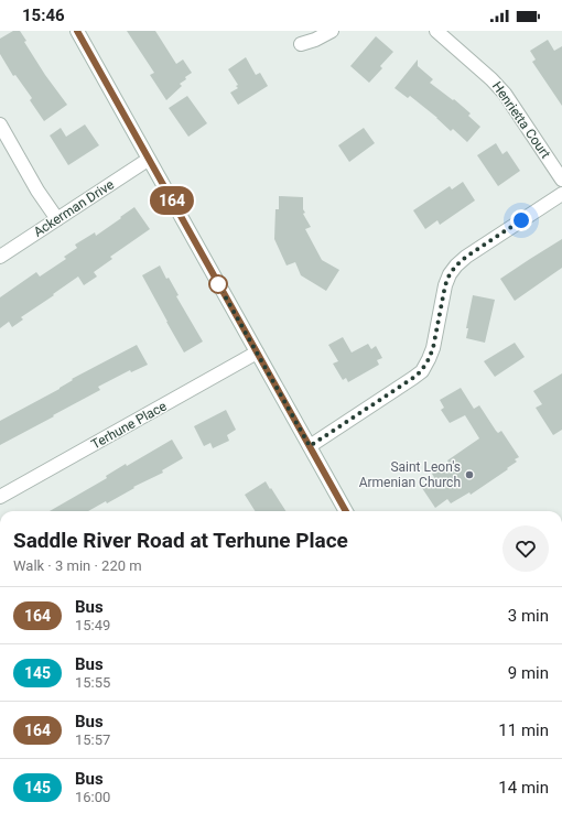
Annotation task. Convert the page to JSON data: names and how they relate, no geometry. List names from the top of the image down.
{
  "streets": {
    "street": ["Henrietta Court", "Ackerman Drive", "Terhune Place"]
  },
  "places": ["Saint Leon's Armenian Church"],
  "lines": ["bus line 164"],
  "page": {
    "status": "15:46",
    "on_map": "164",
    "heading": ["Saddle River Road at Terhune Place", "Walk · 3 min · 220 m"],
    "list": [
      {
        "mark": "164",
        "name": "Bus",
        "note": "15:49",
        "value": "3 min"
      },
      {
        "mark": "145",
        "name": "Bus",
        "note": "15:55",
        "value": "9 min"
      },
      {
        "mark": "164",
        "name": "Bus",
        "note": "15:57",
        "value": "11 min"
      },
      {
        "mark": "145",
        "name": "Bus",
        "note": "16:00",
        "value": "14 min"
      }
    ]
  }
}
